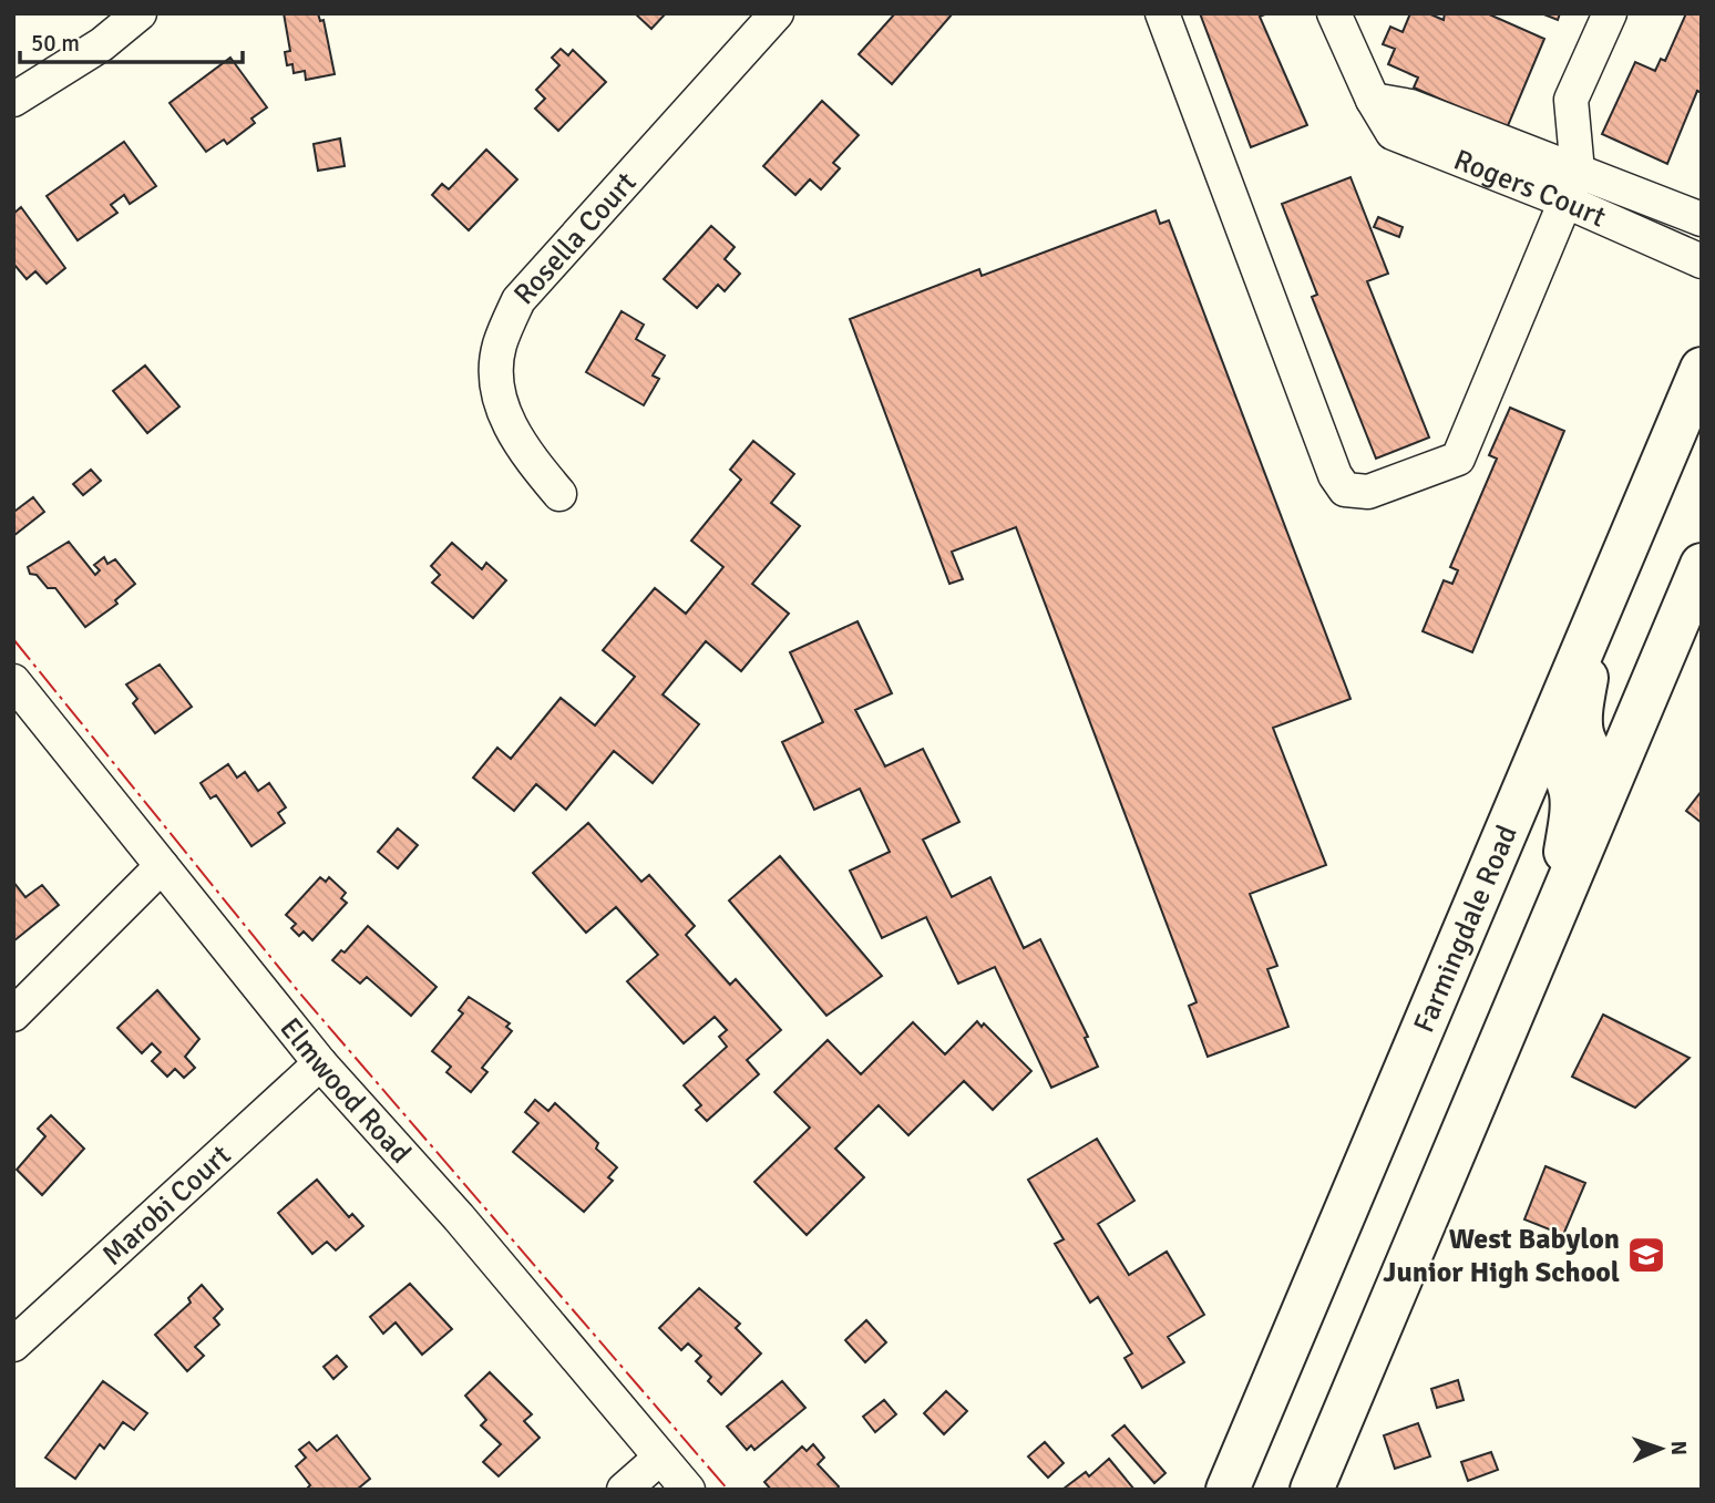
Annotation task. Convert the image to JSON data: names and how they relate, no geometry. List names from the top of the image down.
{
  "streets": {
    "main road": ["Farmingdale Road"],
    "street": [
      "Rogers Court",
      "Rosella Court",
      "Elmwood Road",
      "Marobi Court"
    ]
  },
  "crossings": [
    ["Elmwood Road", "Marobi Court"]
  ],
  "places": {
    "school or university": ["West Babylon Junior High School"]
  },
  "scale_bar": "50 m",
  "north": "right"
}
